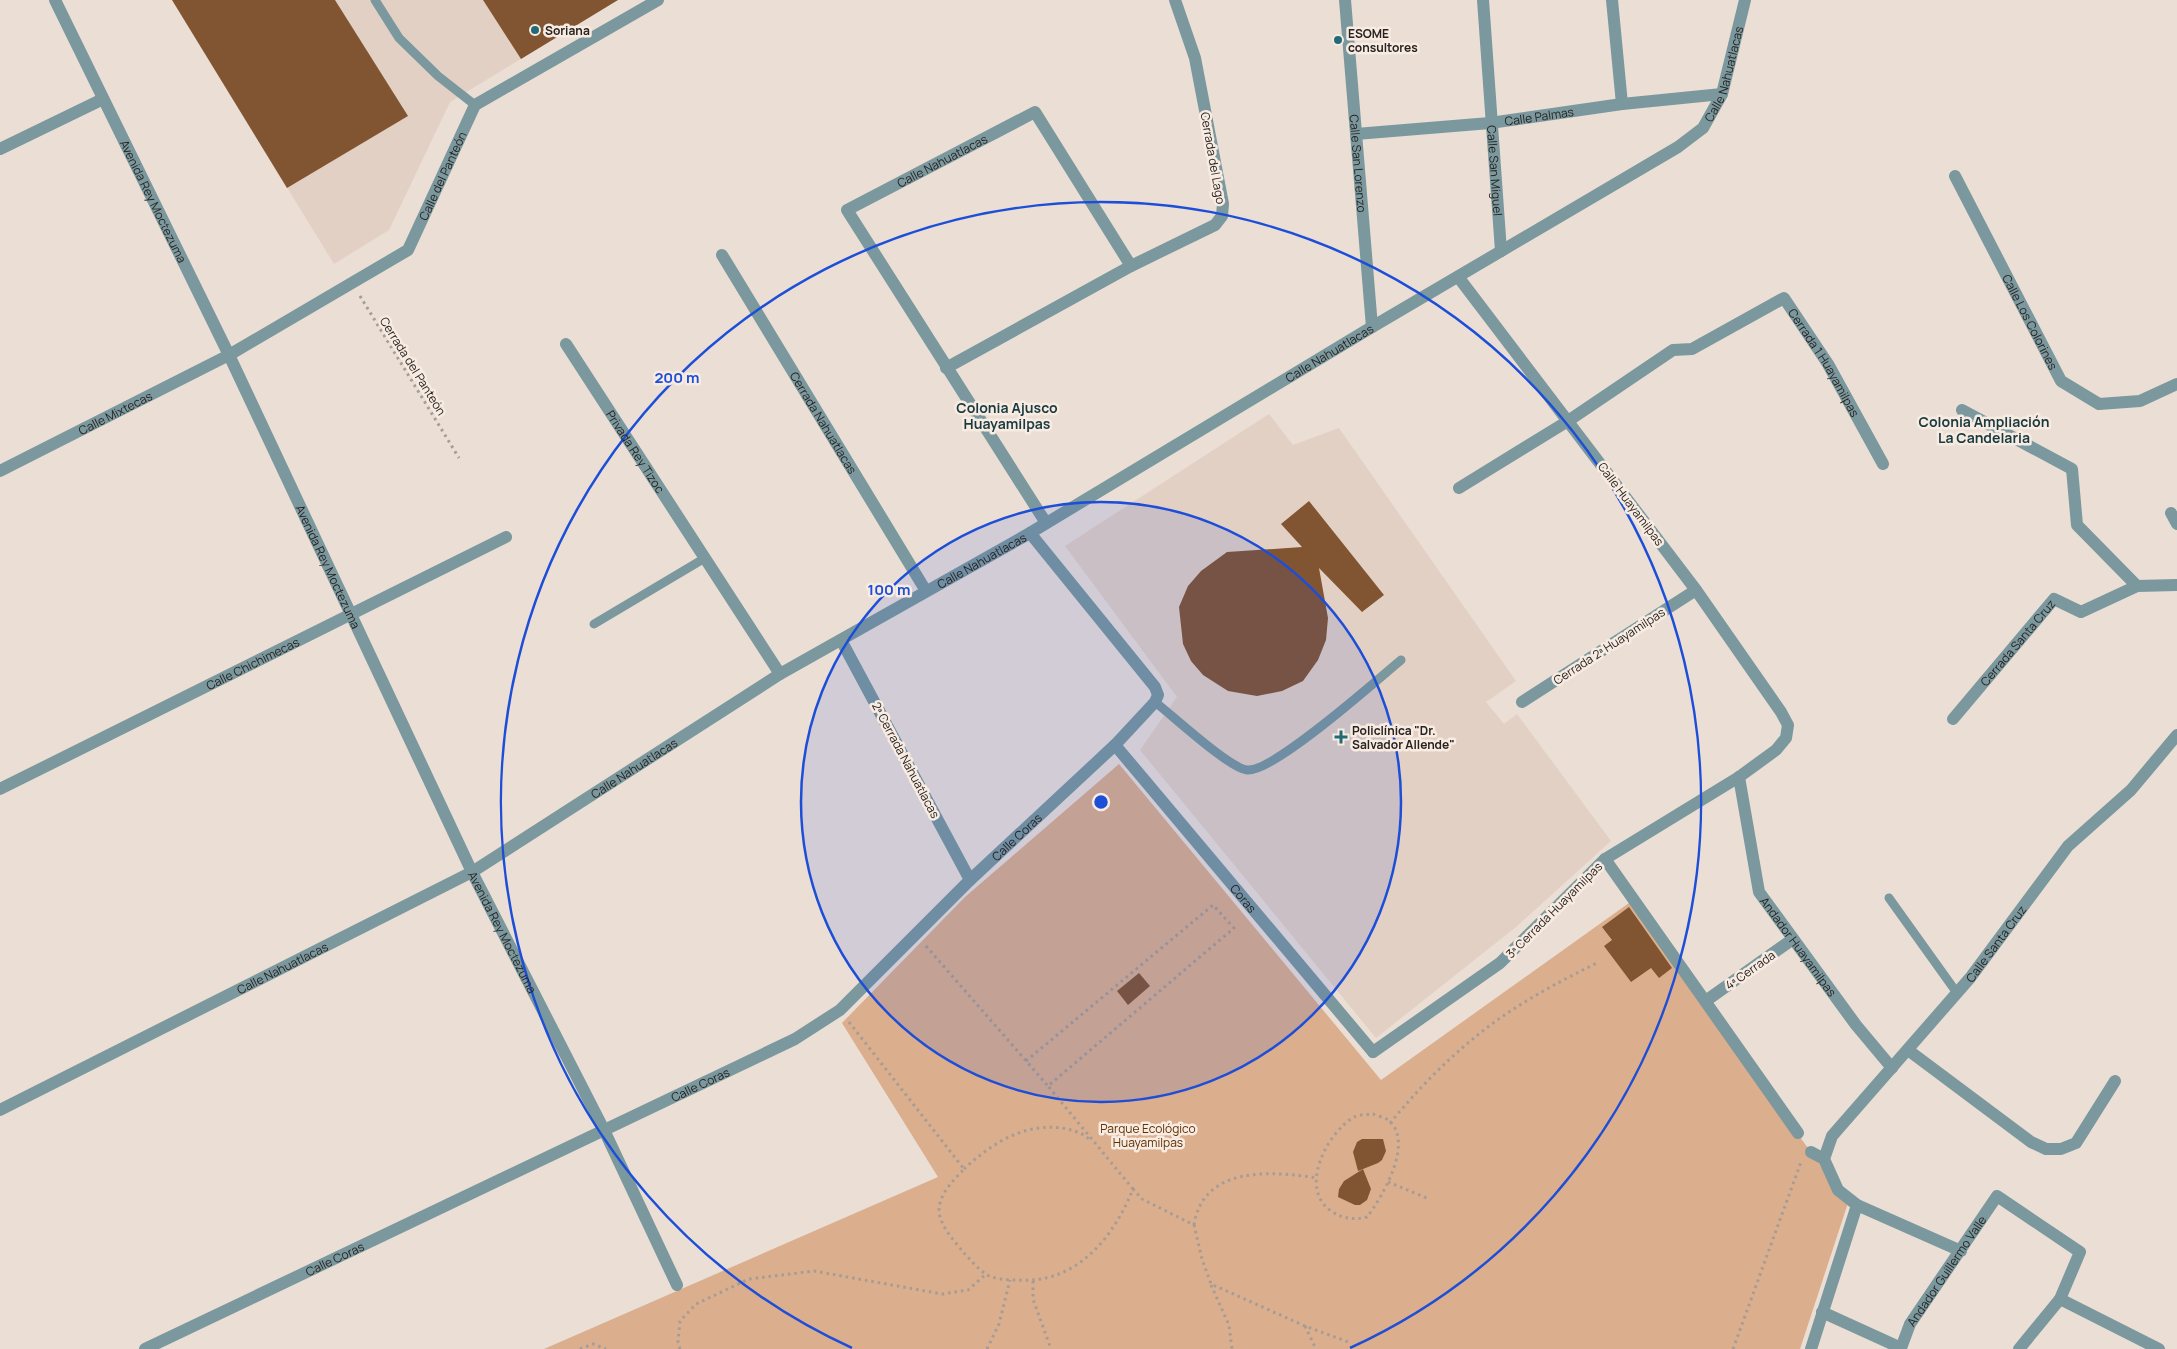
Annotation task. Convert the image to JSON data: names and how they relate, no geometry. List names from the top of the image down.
{
  "streets": {
    "street": [
      "Calle Nahuatlacas",
      "Calle Palmas",
      "Cerrada del Lago",
      "Calle San Lorenzo",
      "Calle San Miguel",
      "Calle del Panteón",
      "Avenida Rey Moctezuma",
      "Calle Los Colorines",
      "Cerrada 1 Huayamilpas",
      "Calle Mixtecas",
      "Cerrada Nahuatlacas",
      "Privada Rey Tizoc",
      "Calle Huayamilpas",
      "Cerrada Santa Cruz",
      "Cerrada 2ª Huayamilpas",
      "Calle Chichimecas",
      "2ª Cerrada Nahuatlacas",
      "Calle Coras",
      "Coras",
      "3ª Cerrada Huayamilpas",
      "Calle Santa Cruz",
      "Andador Huayamilpas",
      "4ª Cerrada",
      "Andador Guillermo Valle"
    ],
    "path": ["Cerrada del Panteón"]
  },
  "crossings": [
    ["Calle Nahuatlacas", "Calle Palmas"],
    ["Calle Nahuatlacas", "Cerrada del Lago"],
    ["Calle Nahuatlacas", "Calle San Lorenzo"],
    ["Calle Nahuatlacas", "Calle San Miguel"],
    ["Calle Nahuatlacas", "Avenida Rey Moctezuma"],
    ["Calle Nahuatlacas", "Cerrada Nahuatlacas"],
    ["Calle Nahuatlacas", "Privada Rey Tizoc"],
    ["Calle Nahuatlacas", "Calle Huayamilpas"],
    ["Calle Nahuatlacas", "2ª Cerrada Nahuatlacas"],
    ["Calle Palmas", "Calle San Lorenzo"],
    ["Calle Palmas", "Calle San Miguel"],
    ["Calle del Panteón", "Avenida Rey Moctezuma"],
    ["Calle del Panteón", "Cerrada del Panteón"],
    ["Calle del Panteón", "Calle Mixtecas"],
    ["Avenida Rey Moctezuma", "Calle Mixtecas"],
    ["Avenida Rey Moctezuma", "Calle Chichimecas"],
    ["Avenida Rey Moctezuma", "Calle Coras"],
    ["Cerrada 1 Huayamilpas", "Calle Huayamilpas"],
    ["Calle Huayamilpas", "Cerrada 2ª Huayamilpas"],
    ["Calle Huayamilpas", "3ª Cerrada Huayamilpas"],
    ["2ª Cerrada Nahuatlacas", "Calle Coras"],
    ["Calle Coras", "Coras"],
    ["Coras", "3ª Cerrada Huayamilpas"],
    ["3ª Cerrada Huayamilpas", "Andador Huayamilpas"],
    ["Calle Santa Cruz", "Andador Huayamilpas"],
    ["Andador Huayamilpas", "4ª Cerrada"]
  ],
  "districts": ["Colonia Ajusco Huayamilpas", "Colonia Ampliación La Candelaria"],
  "parks": ["Parque Ecológico Huayamilpas"],
  "places": {
    "other": ["Soriana", "ESOME consultores"],
    "health": ["Policlínica \"Dr. Salvador Allende\""]
  },
  "rings": ["200 m", "100 m"]
}
